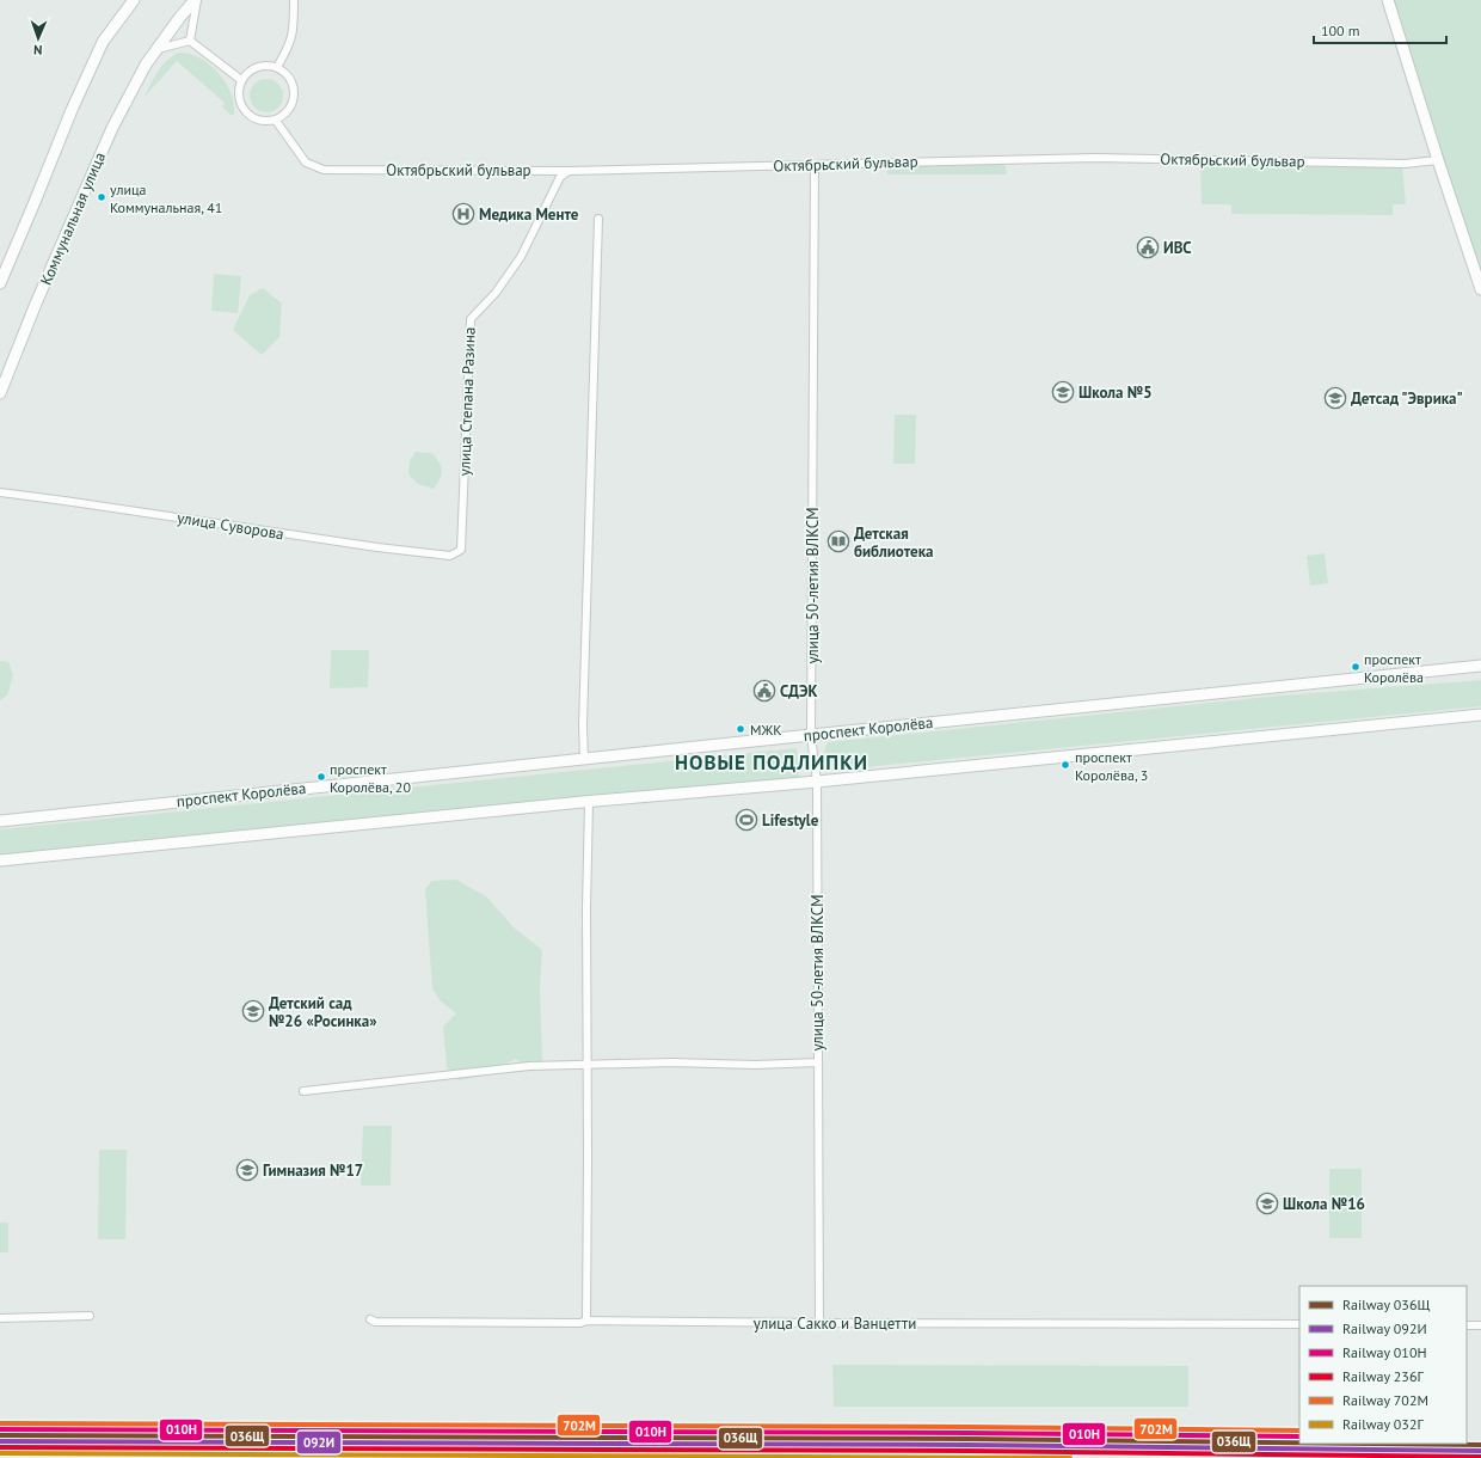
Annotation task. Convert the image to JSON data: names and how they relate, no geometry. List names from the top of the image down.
{
  "streets": {
    "main road": ["Коммунальная улица", "проспект Королёва"],
    "street": [
      "Октябрьский бульвар",
      "улица Степана Разина",
      "улица Суворова",
      "улица 50-летия ВЛКСМ",
      "улица Сакко и Ванцетти"
    ]
  },
  "crossings": [
    ["Октябрьский бульвар", "улица Степана Разина"],
    ["Октябрьский бульвар", "улица 50-летия ВЛКСМ"],
    ["улица Степана Разина", "улица Суворова"],
    ["улица 50-летия ВЛКСМ", "проспект Королёва"],
    ["улица 50-летия ВЛКСМ", "улица Сакко и Ванцетти"]
  ],
  "districts": ["НОВЫЕ ПОДЛИПКИ"],
  "places": {
    "other": [
      "улица Коммунальная, 41",
      "проспект Королёва",
      "МЖК",
      "проспект Королёва, 3",
      "проспект Королёва, 20"
    ],
    "hospital": ["Медика Менте"],
    "public building": ["ИВС", "СДЭК"],
    "school or university": [
      "Школа №5",
      "Детсад \"Эврика\"",
      "Детский сад №26 «Росинка»",
      "Гимназия №17",
      "Школа №16"
    ],
    "library": ["Детская библиотека"],
    "sports": ["Lifestyle"]
  },
  "lines": [
    "rail line 702М",
    "rail line 010Н",
    "rail line 036Щ",
    "rail line 092И",
    "rail line 236Г",
    "rail line 032Г"
  ],
  "legend": [
    "Railway 036Щ",
    "Railway 092И",
    "Railway 010Н",
    "Railway 236Г",
    "Railway 702М",
    "Railway 032Г"
  ],
  "scale_bar": "100 m",
  "north": "bottom"
}
